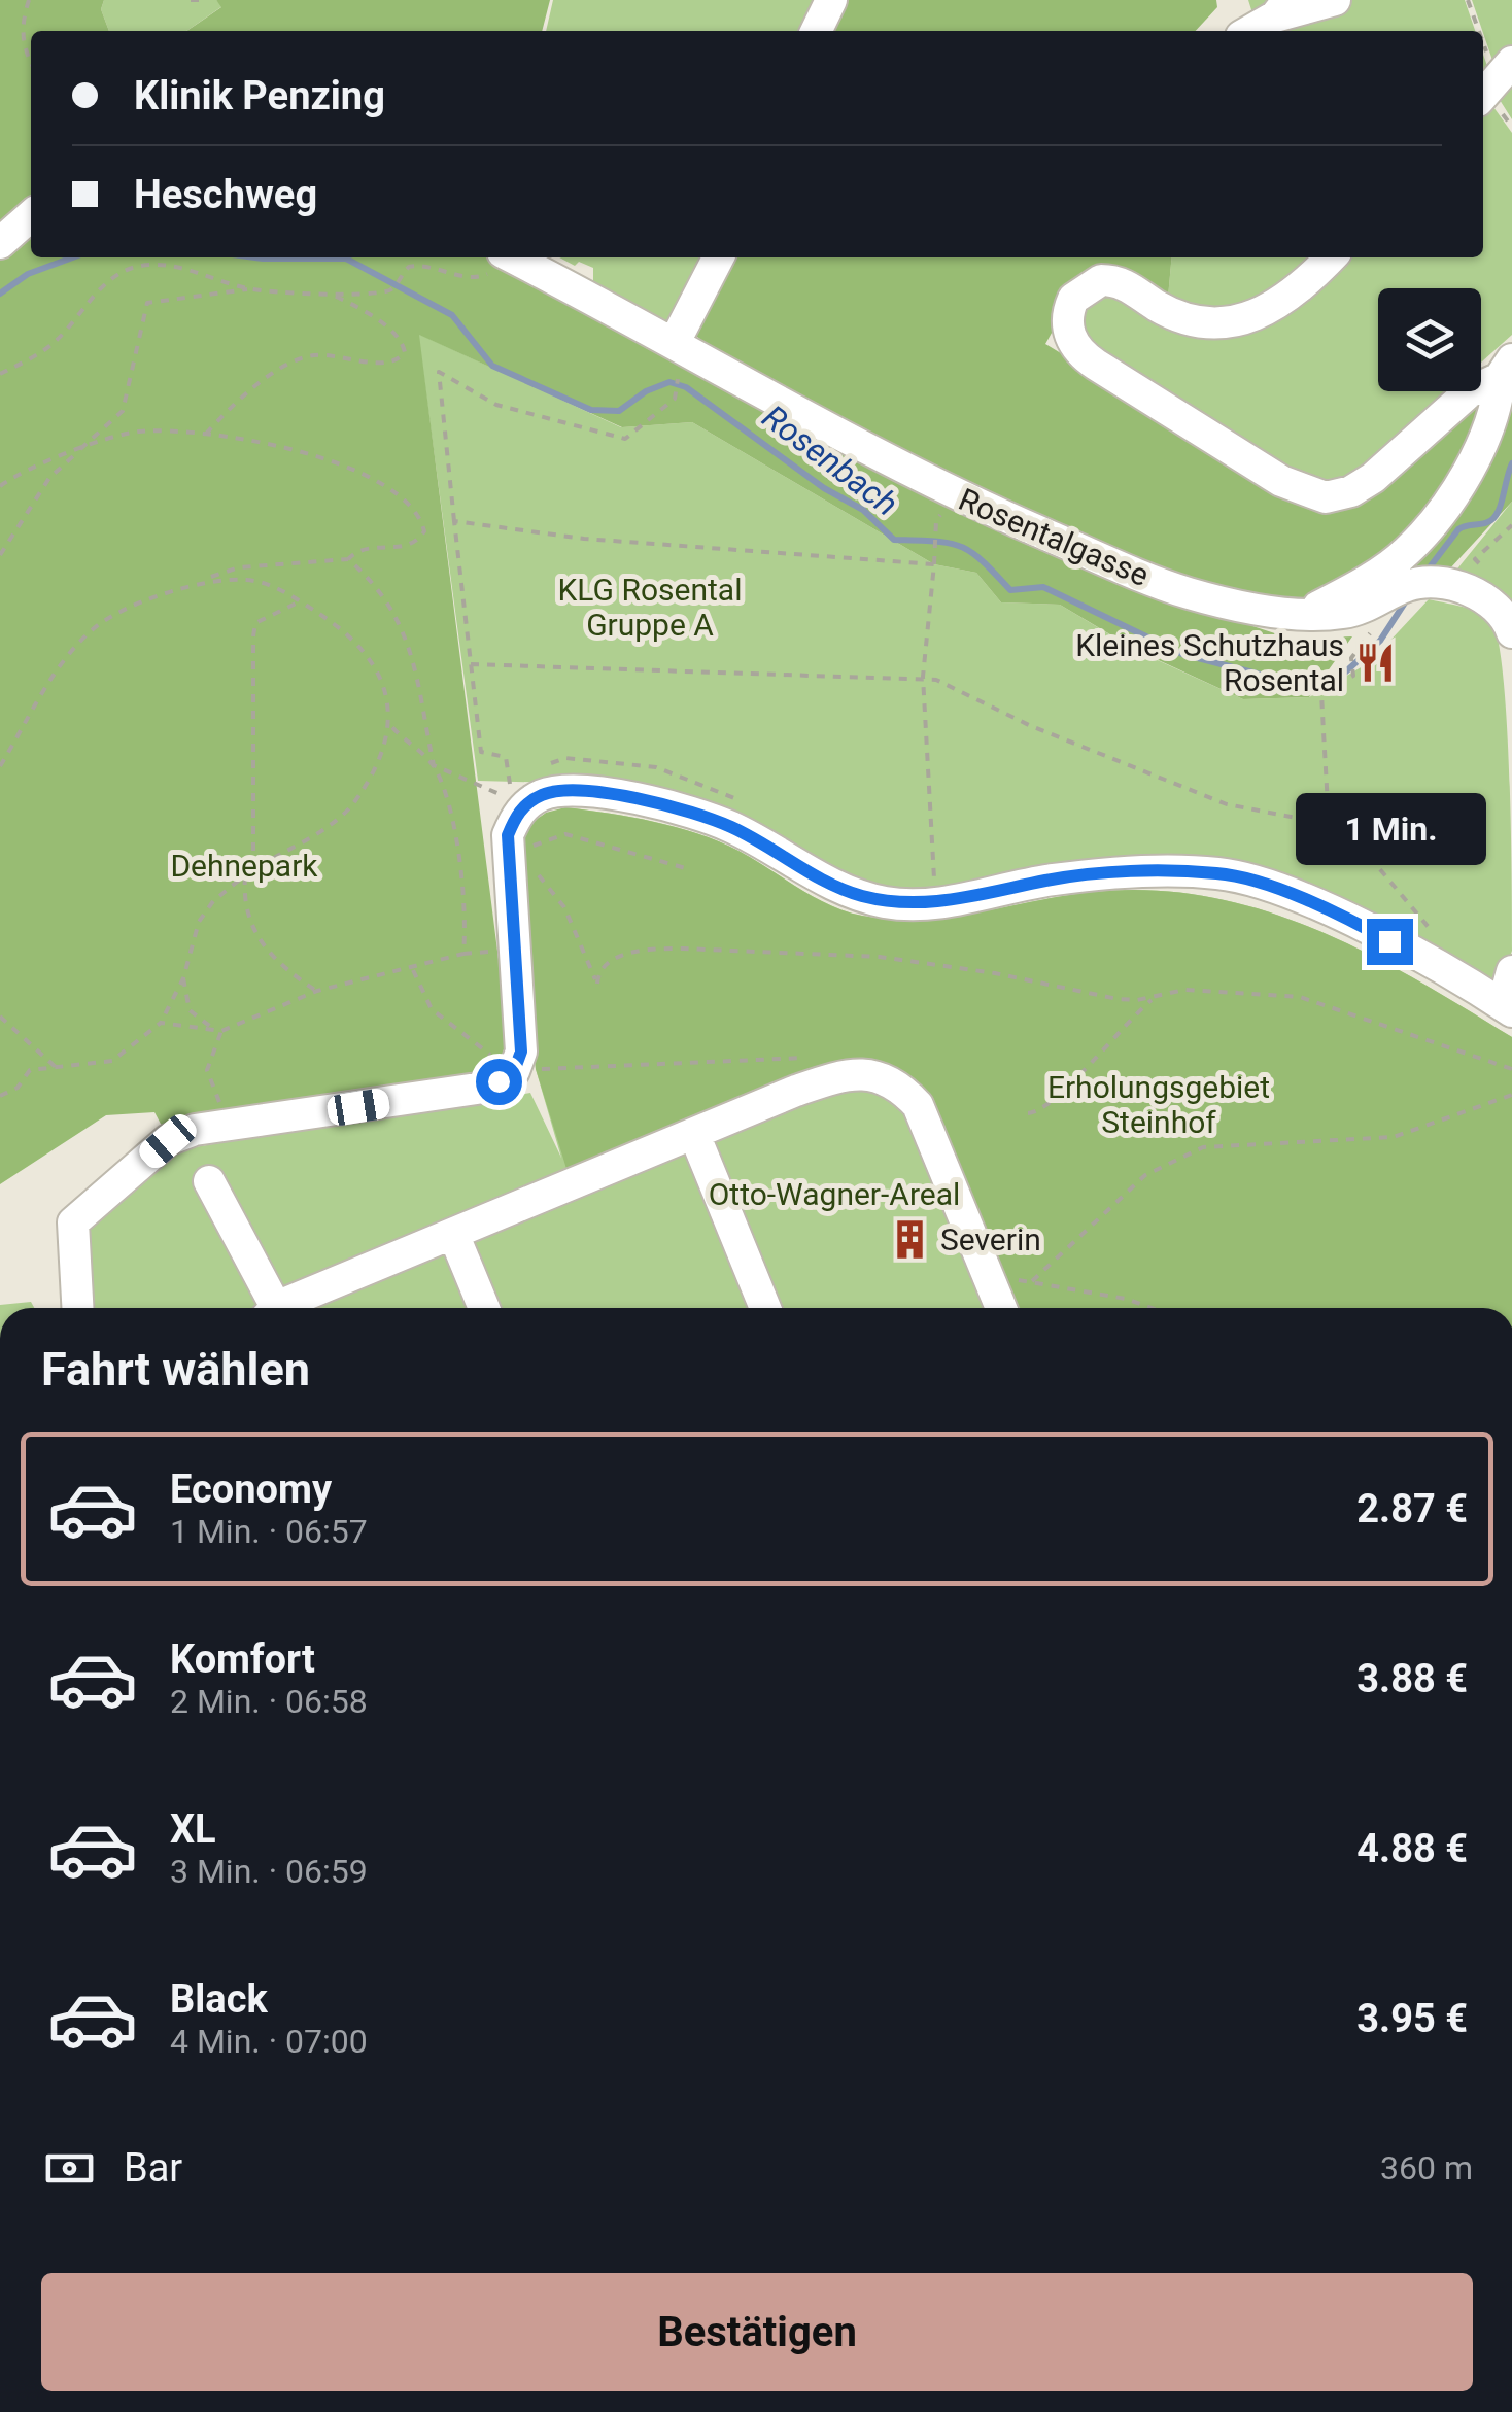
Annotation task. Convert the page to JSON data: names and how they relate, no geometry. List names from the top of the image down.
{
  "streets": {
    "street": ["Rosentalgasse"]
  },
  "water": ["Rosenbach"],
  "parks": [
    "KLG Rosental Gruppe A",
    "Dehnepark",
    "Erholungsgebiet Steinhof",
    "Otto-Wagner-Areal"
  ],
  "places": {
    "restaurant": ["Kleines Schutzhaus Rosental"],
    "building": ["Severin"]
  },
  "page": {
    "banner": ["Klinik Penzing", "Heschweg"],
    "bubble": "1 Min.",
    "heading": "Fahrt wählen",
    "list": [
      {
        "name": "Economy",
        "note": "1 Min. · 06:57",
        "value": "2.87 €"
      },
      {
        "name": "Komfort",
        "note": "2 Min. · 06:58",
        "value": "3.88 €"
      },
      {
        "name": "XL",
        "note": "3 Min. · 06:59",
        "value": "4.88 €"
      },
      {
        "name": "Black",
        "note": "4 Min. · 07:00",
        "value": "3.95 €"
      }
    ],
    "pay": ["Bar", "360 m"],
    "buttons": "Bestätigen"
  }
}
